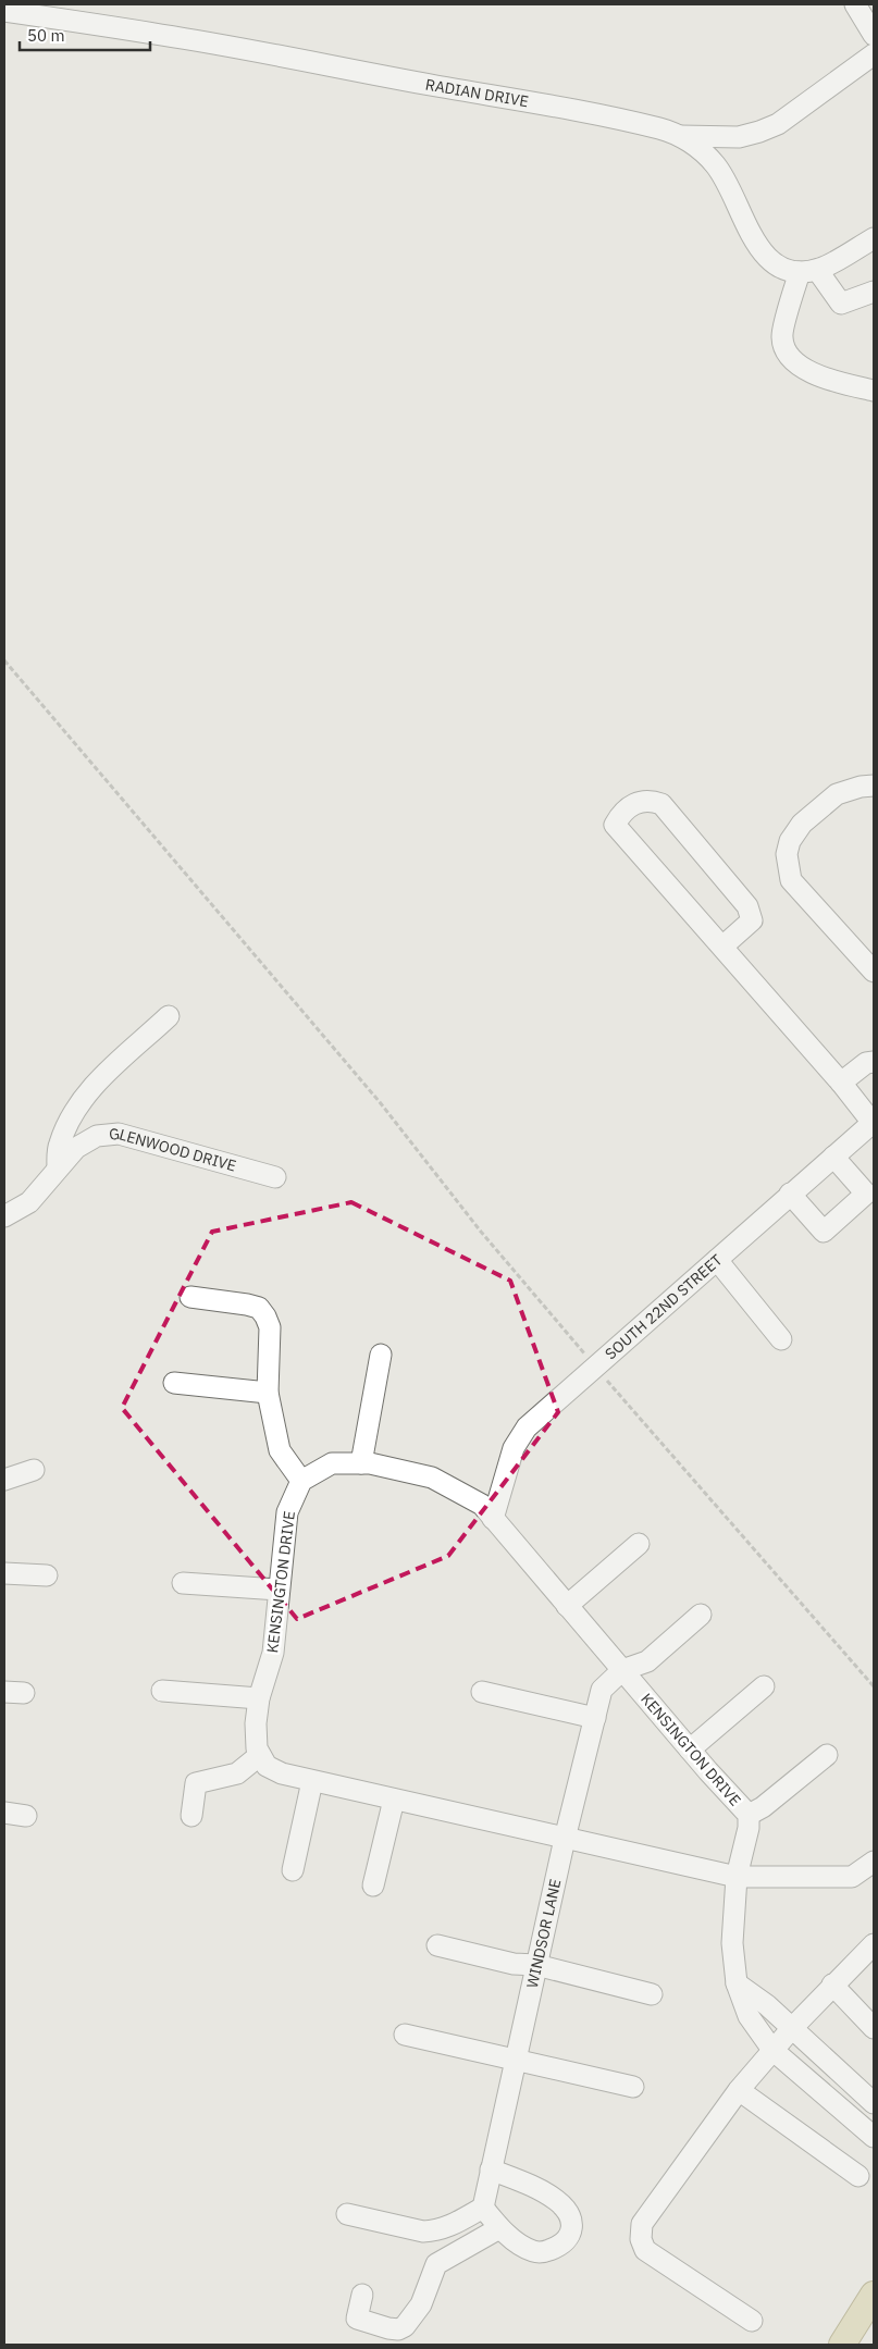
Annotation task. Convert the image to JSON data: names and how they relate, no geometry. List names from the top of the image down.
{
  "streets": {
    "street": [
      "RADIAN DRIVE",
      "GLENWOOD DRIVE",
      "SOUTH 22ND STREET",
      "KENSINGTON DRIVE",
      "WINDSOR LANE"
    ]
  },
  "crossings": [
    ["SOUTH 22ND STREET", "KENSINGTON DRIVE"],
    ["KENSINGTON DRIVE", "WINDSOR LANE"]
  ],
  "scale_bar": "50 m"
}
